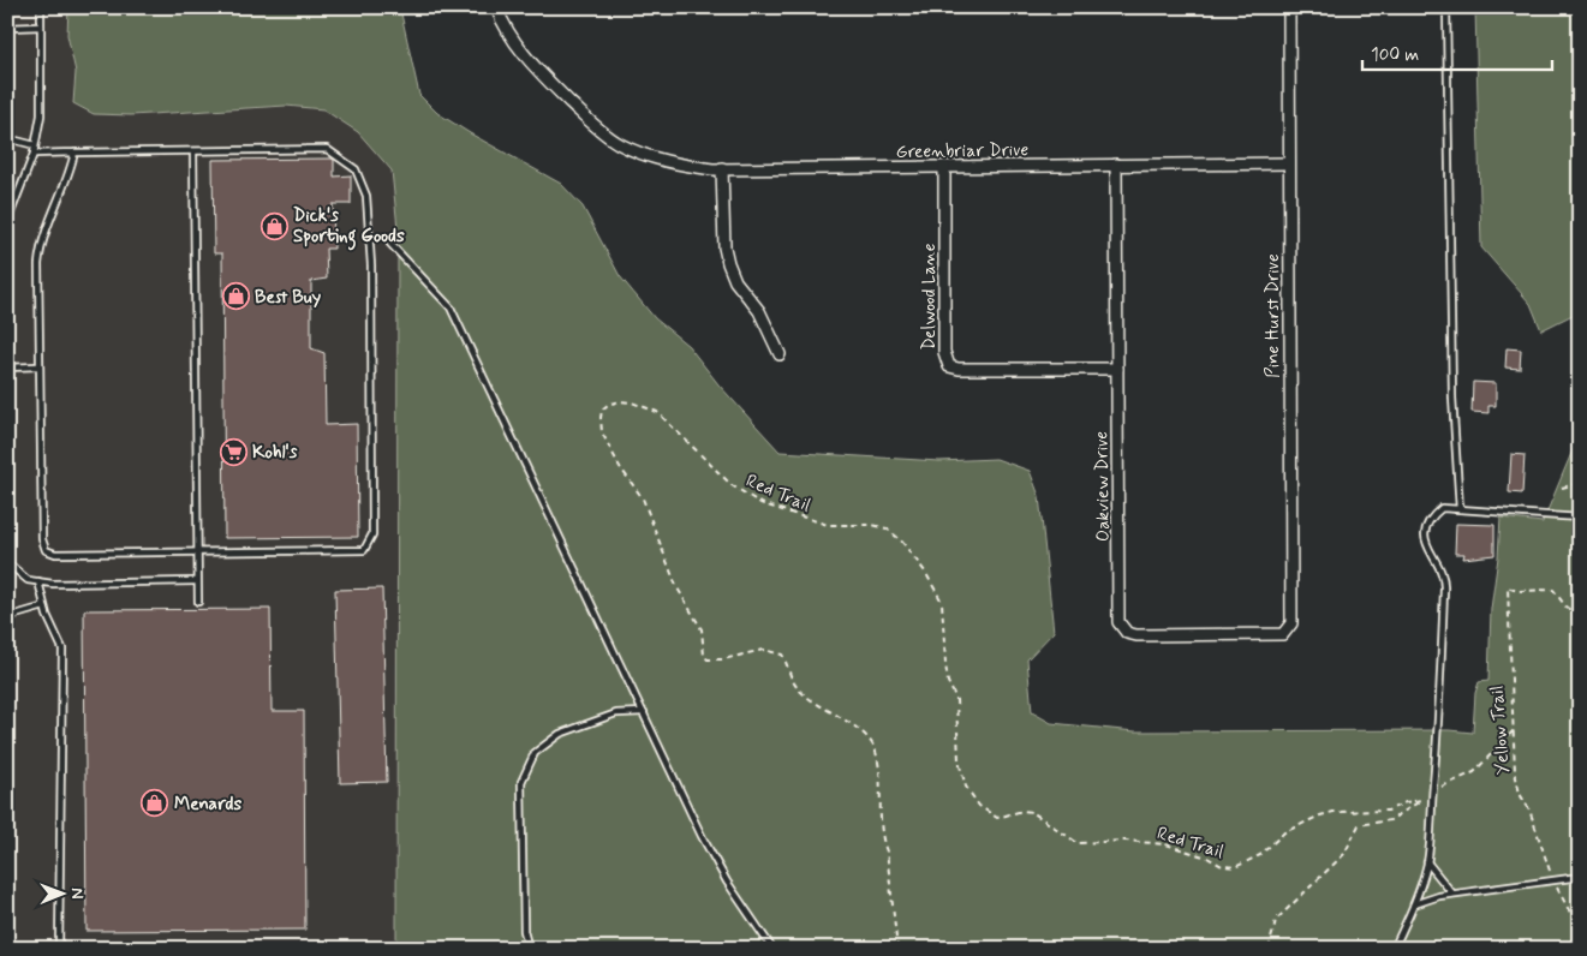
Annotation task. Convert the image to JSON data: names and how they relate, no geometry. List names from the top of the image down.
{
  "streets": {
    "street": [
      "Greenbriar Drive",
      "Delwood Lane",
      "Pine Hurst Drive",
      "Oakview Drive"
    ],
    "path": ["Red Trail", "Yellow Trail"]
  },
  "crossings": [
    ["Greenbriar Drive", "Delwood Lane"],
    ["Greenbriar Drive", "Pine Hurst Drive"],
    ["Greenbriar Drive", "Oakview Drive"],
    ["Delwood Lane", "Oakview Drive"],
    ["Pine Hurst Drive", "Oakview Drive"],
    ["Red Trail", "Yellow Trail"]
  ],
  "places": {
    "shop": ["Dick's Sporting Goods", "Best Buy", "Menards"],
    "supermarket": ["Kohl's"]
  },
  "scale_bar": "100 m",
  "north": "right"
}
